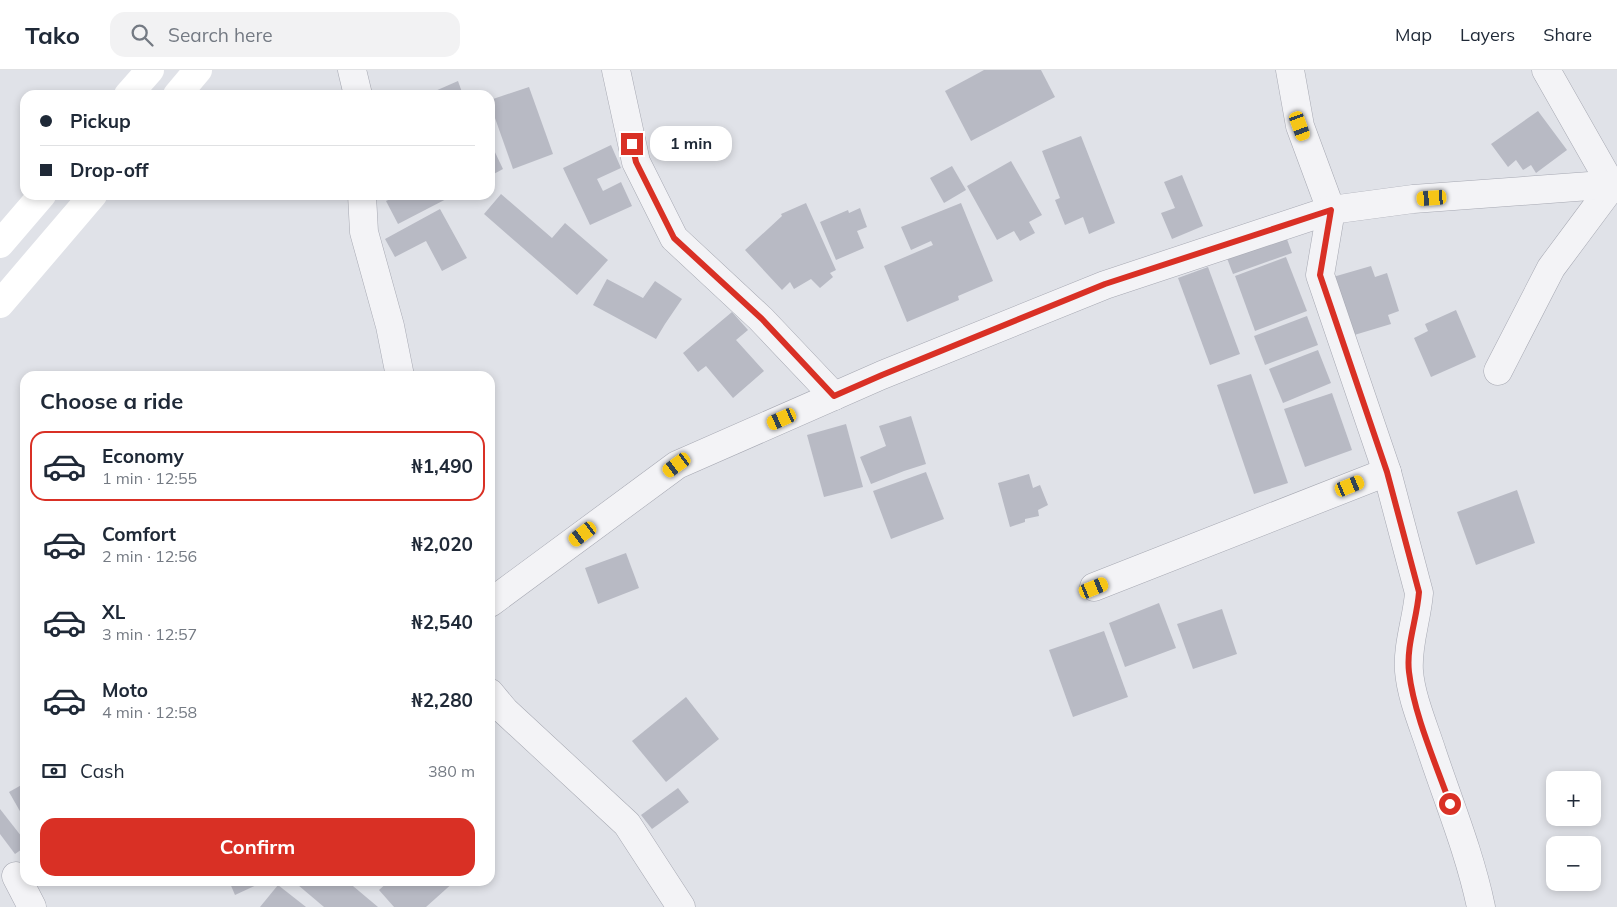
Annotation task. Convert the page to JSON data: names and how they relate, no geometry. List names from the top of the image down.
{
  "page": {
    "header": "Tako",
    "search": "Search here",
    "nav": ["Map", "Layers", "Share"],
    "banner": ["Pickup", "Drop-off"],
    "bubble": "1 min",
    "heading": "Choose a ride",
    "list": [
      {
        "name": "Economy",
        "note": "1 min · 12:55",
        "value": "₦1,490"
      },
      {
        "name": "Comfort",
        "note": "2 min · 12:56",
        "value": "₦2,020"
      },
      {
        "name": "XL",
        "note": "3 min · 12:57",
        "value": "₦2,540"
      },
      {
        "name": "Moto",
        "note": "4 min · 12:58",
        "value": "₦2,280"
      }
    ],
    "pay": ["Cash", "380 m"],
    "map_buttons": ["+", "−"],
    "buttons": "Confirm"
  }
}
